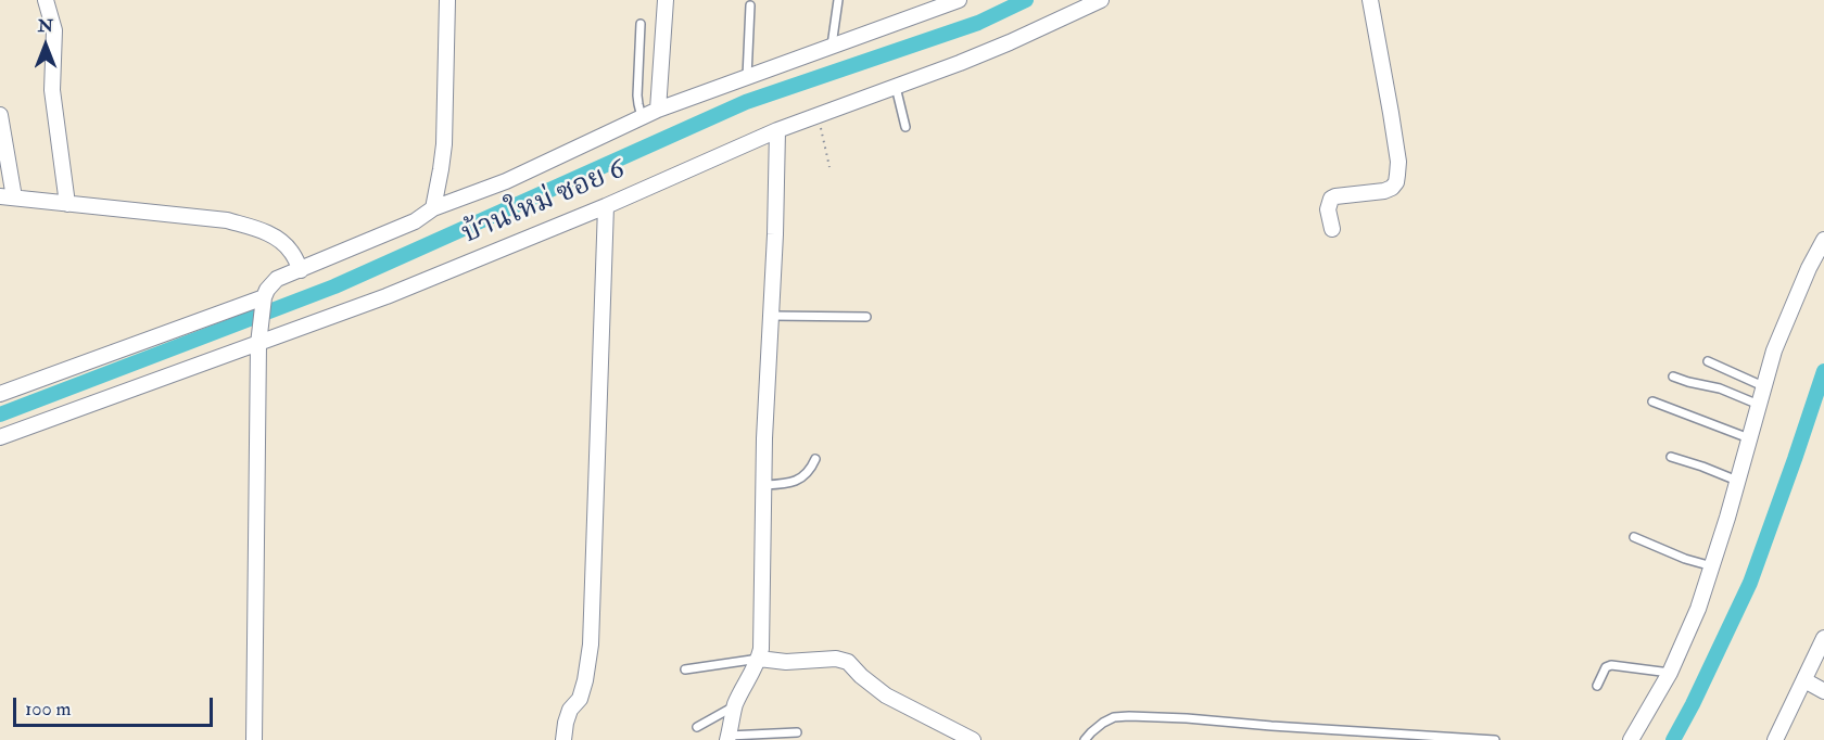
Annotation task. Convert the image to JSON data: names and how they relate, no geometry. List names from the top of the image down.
{
  "streets": {
    "street": ["บ้านใหม่ ซอย 6"]
  },
  "scale_bar": "100 m",
  "north": "top"
}
